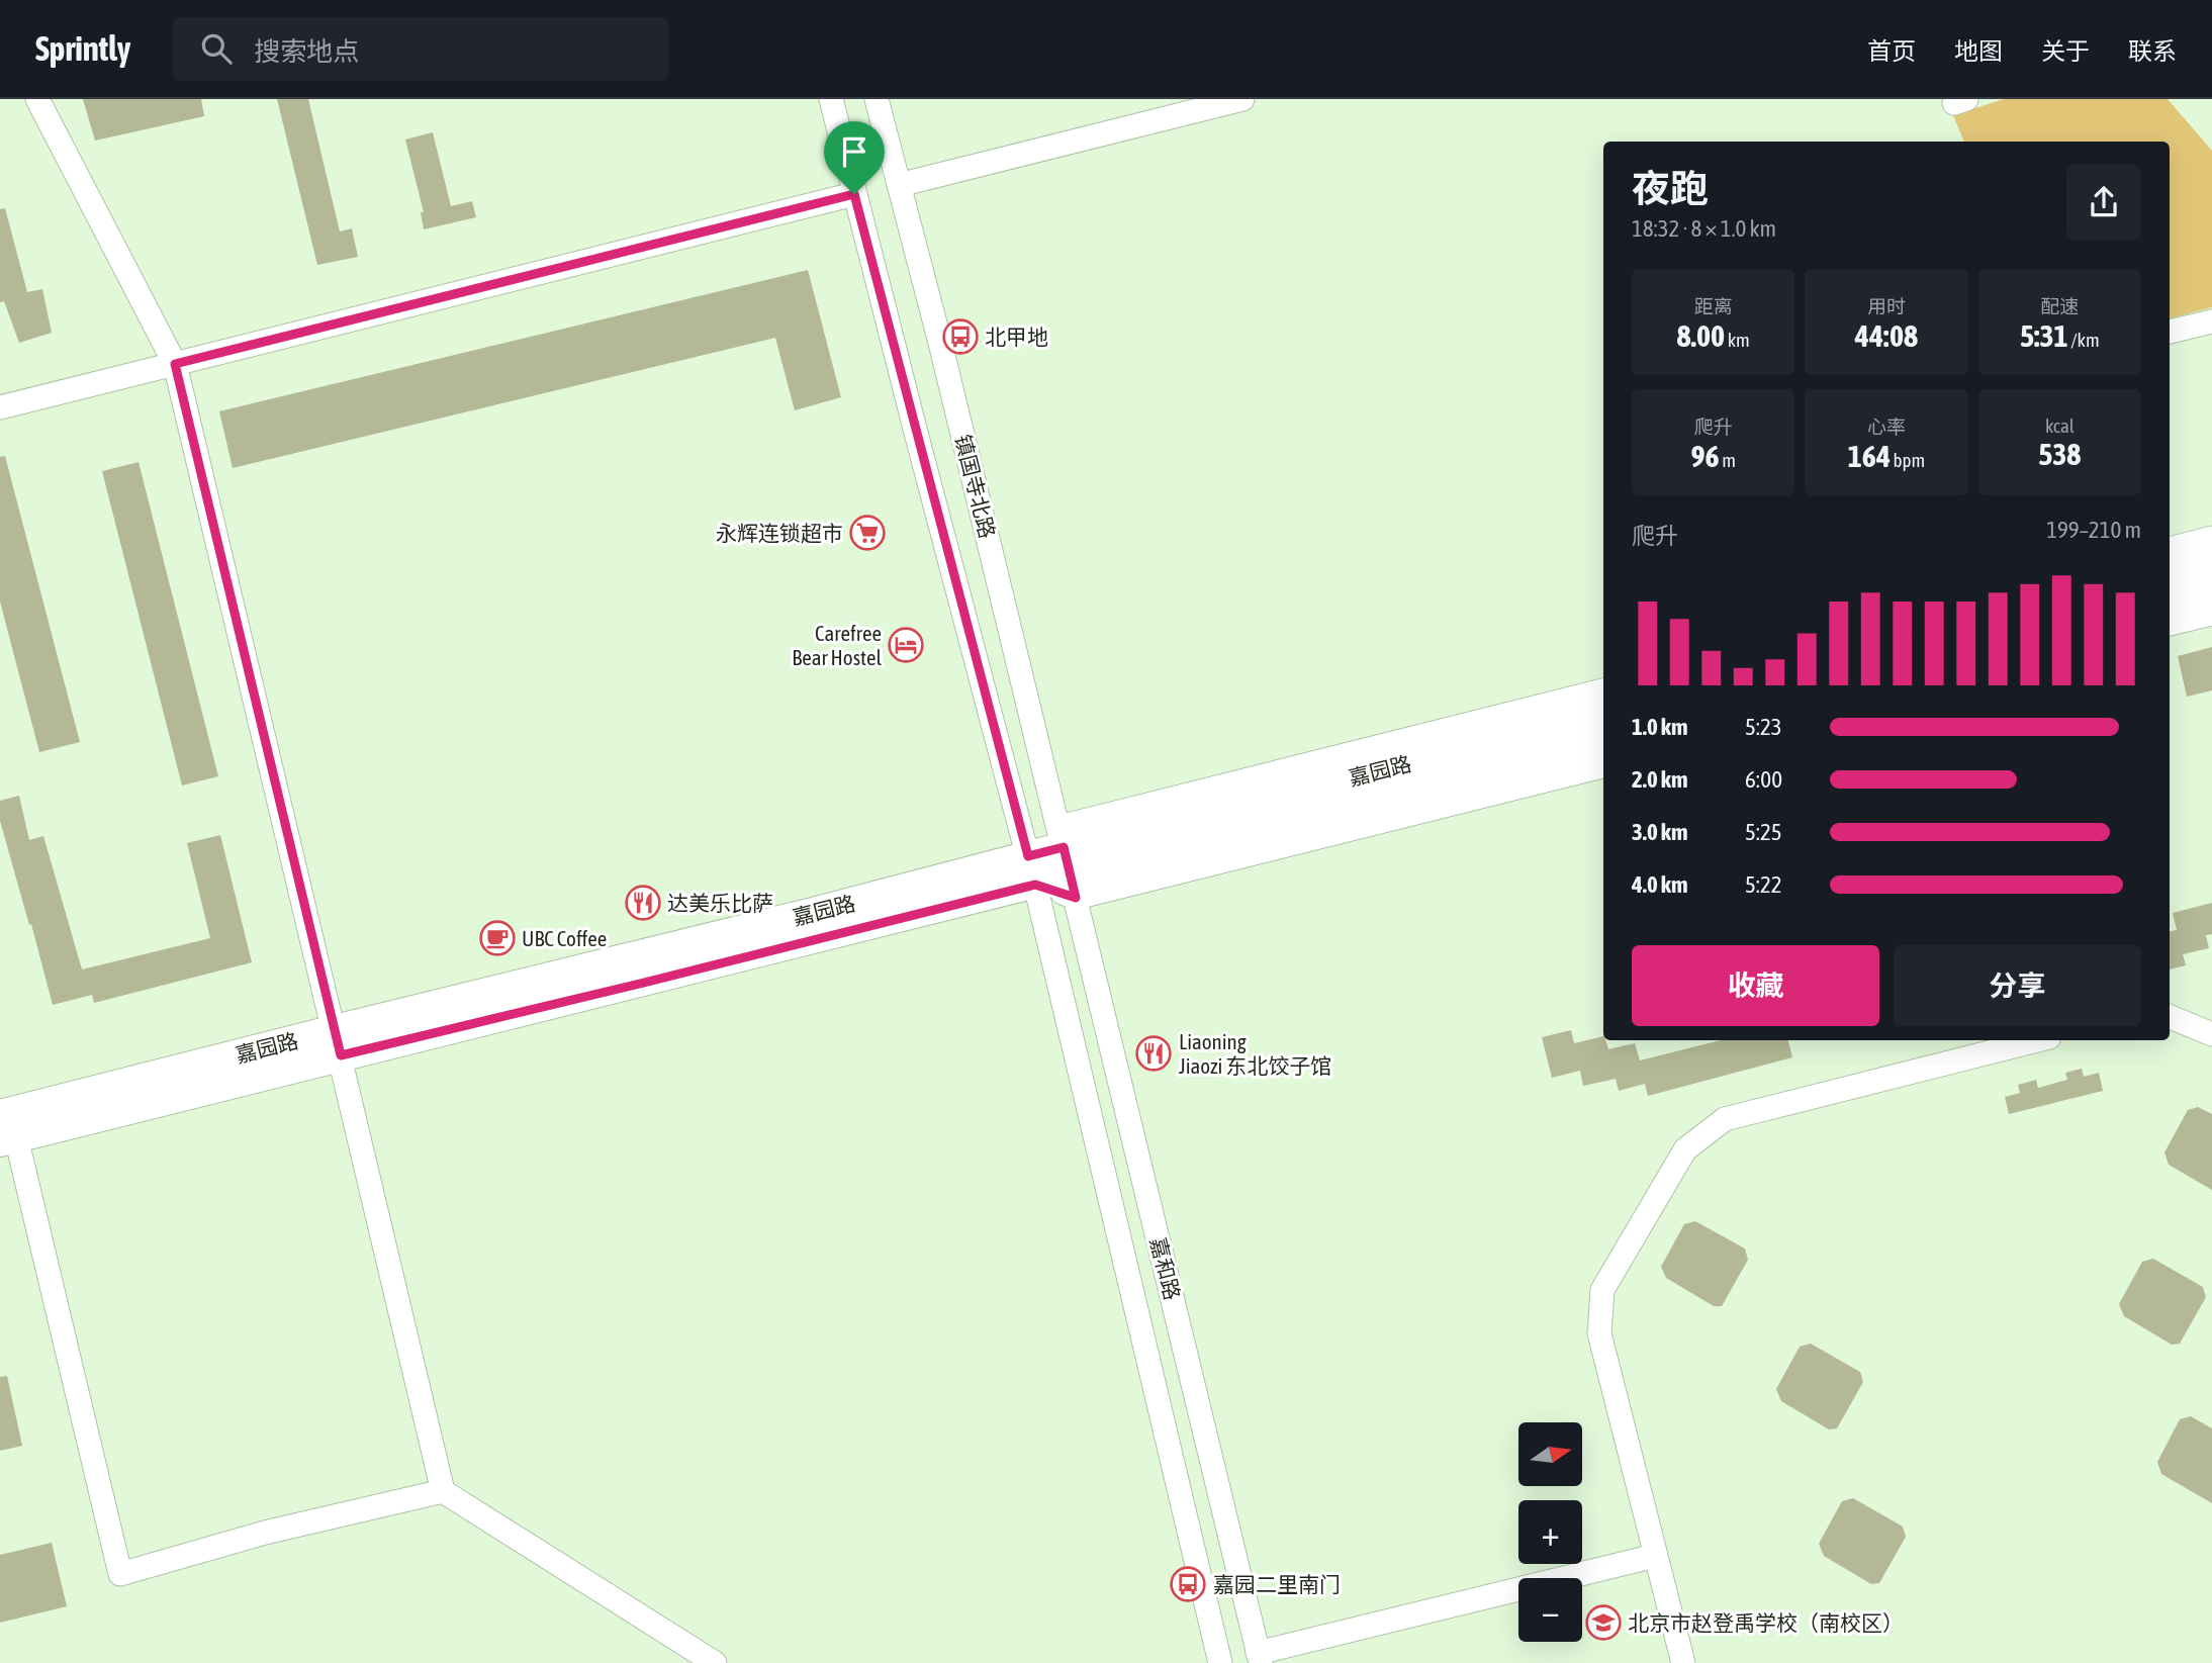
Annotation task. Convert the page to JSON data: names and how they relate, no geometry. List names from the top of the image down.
{
  "streets": {
    "main road": ["嘉园路"],
    "street": ["镇国寺北路", "嘉和路"]
  },
  "crossings": [
    ["镇国寺北路", "嘉园路"],
    ["镇国寺北路", "嘉和路"],
    ["嘉园路", "嘉和路"]
  ],
  "places": {
    "bus stop": ["北甲地", "嘉园二里南门"],
    "supermarket": ["永辉连锁超市"],
    "hotel": ["Carefree Bear Hostel"],
    "restaurant": ["达美乐比萨", "Liaoning Jiaozi 东北饺子馆"],
    "cafe": ["UBC Coffee"],
    "school or university": ["北京市赵登禹学校（南校区）"]
  },
  "north": "right",
  "page": {
    "header": "Sprintly",
    "search": "搜索地点",
    "nav": [
      "首页",
      "地图",
      "关于",
      "联系"
    ],
    "heading": ["夜跑", "18:32 · 8 × 1.0 km"],
    "stats": [
      ["距离", "8.00 km"],
      ["用时", "44:08"],
      ["配速", "5:31 /km"],
      ["爬升", "96 m"],
      ["心率", "164 bpm"],
      ["kcal", "538"]
    ],
    "chart": ["爬升", "199–210 m"],
    "list": [
      {
        "name": "1.0 km",
        "note": "5:23"
      },
      {
        "name": "2.0 km",
        "note": "6:00"
      },
      {
        "name": "3.0 km",
        "note": "5:25"
      },
      {
        "name": "4.0 km",
        "note": "5:22"
      }
    ],
    "buttons": ["收藏", "分享"],
    "map_buttons": ["+", "−"]
  }
}
